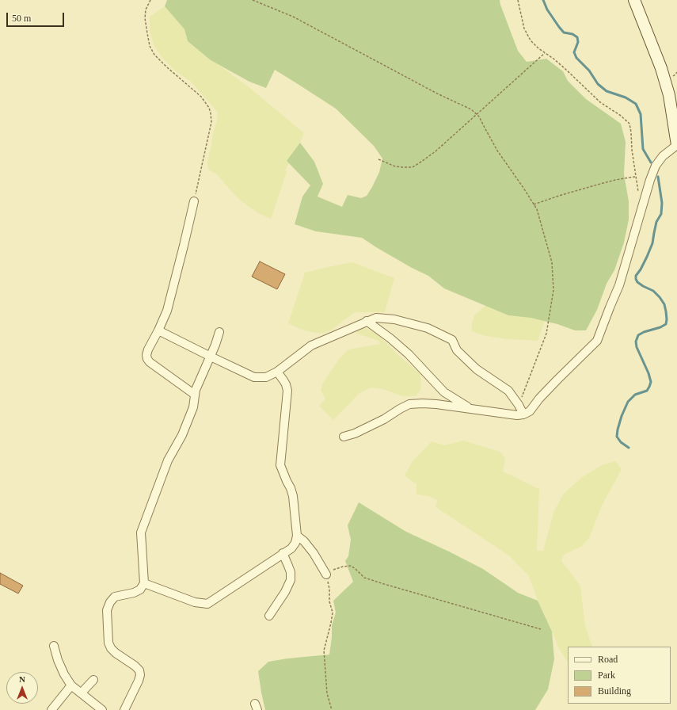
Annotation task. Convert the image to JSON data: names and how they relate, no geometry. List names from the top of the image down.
{
  "legend": ["Road", "Park", "Building"],
  "scale_bar": "50 m",
  "north": "top"
}
